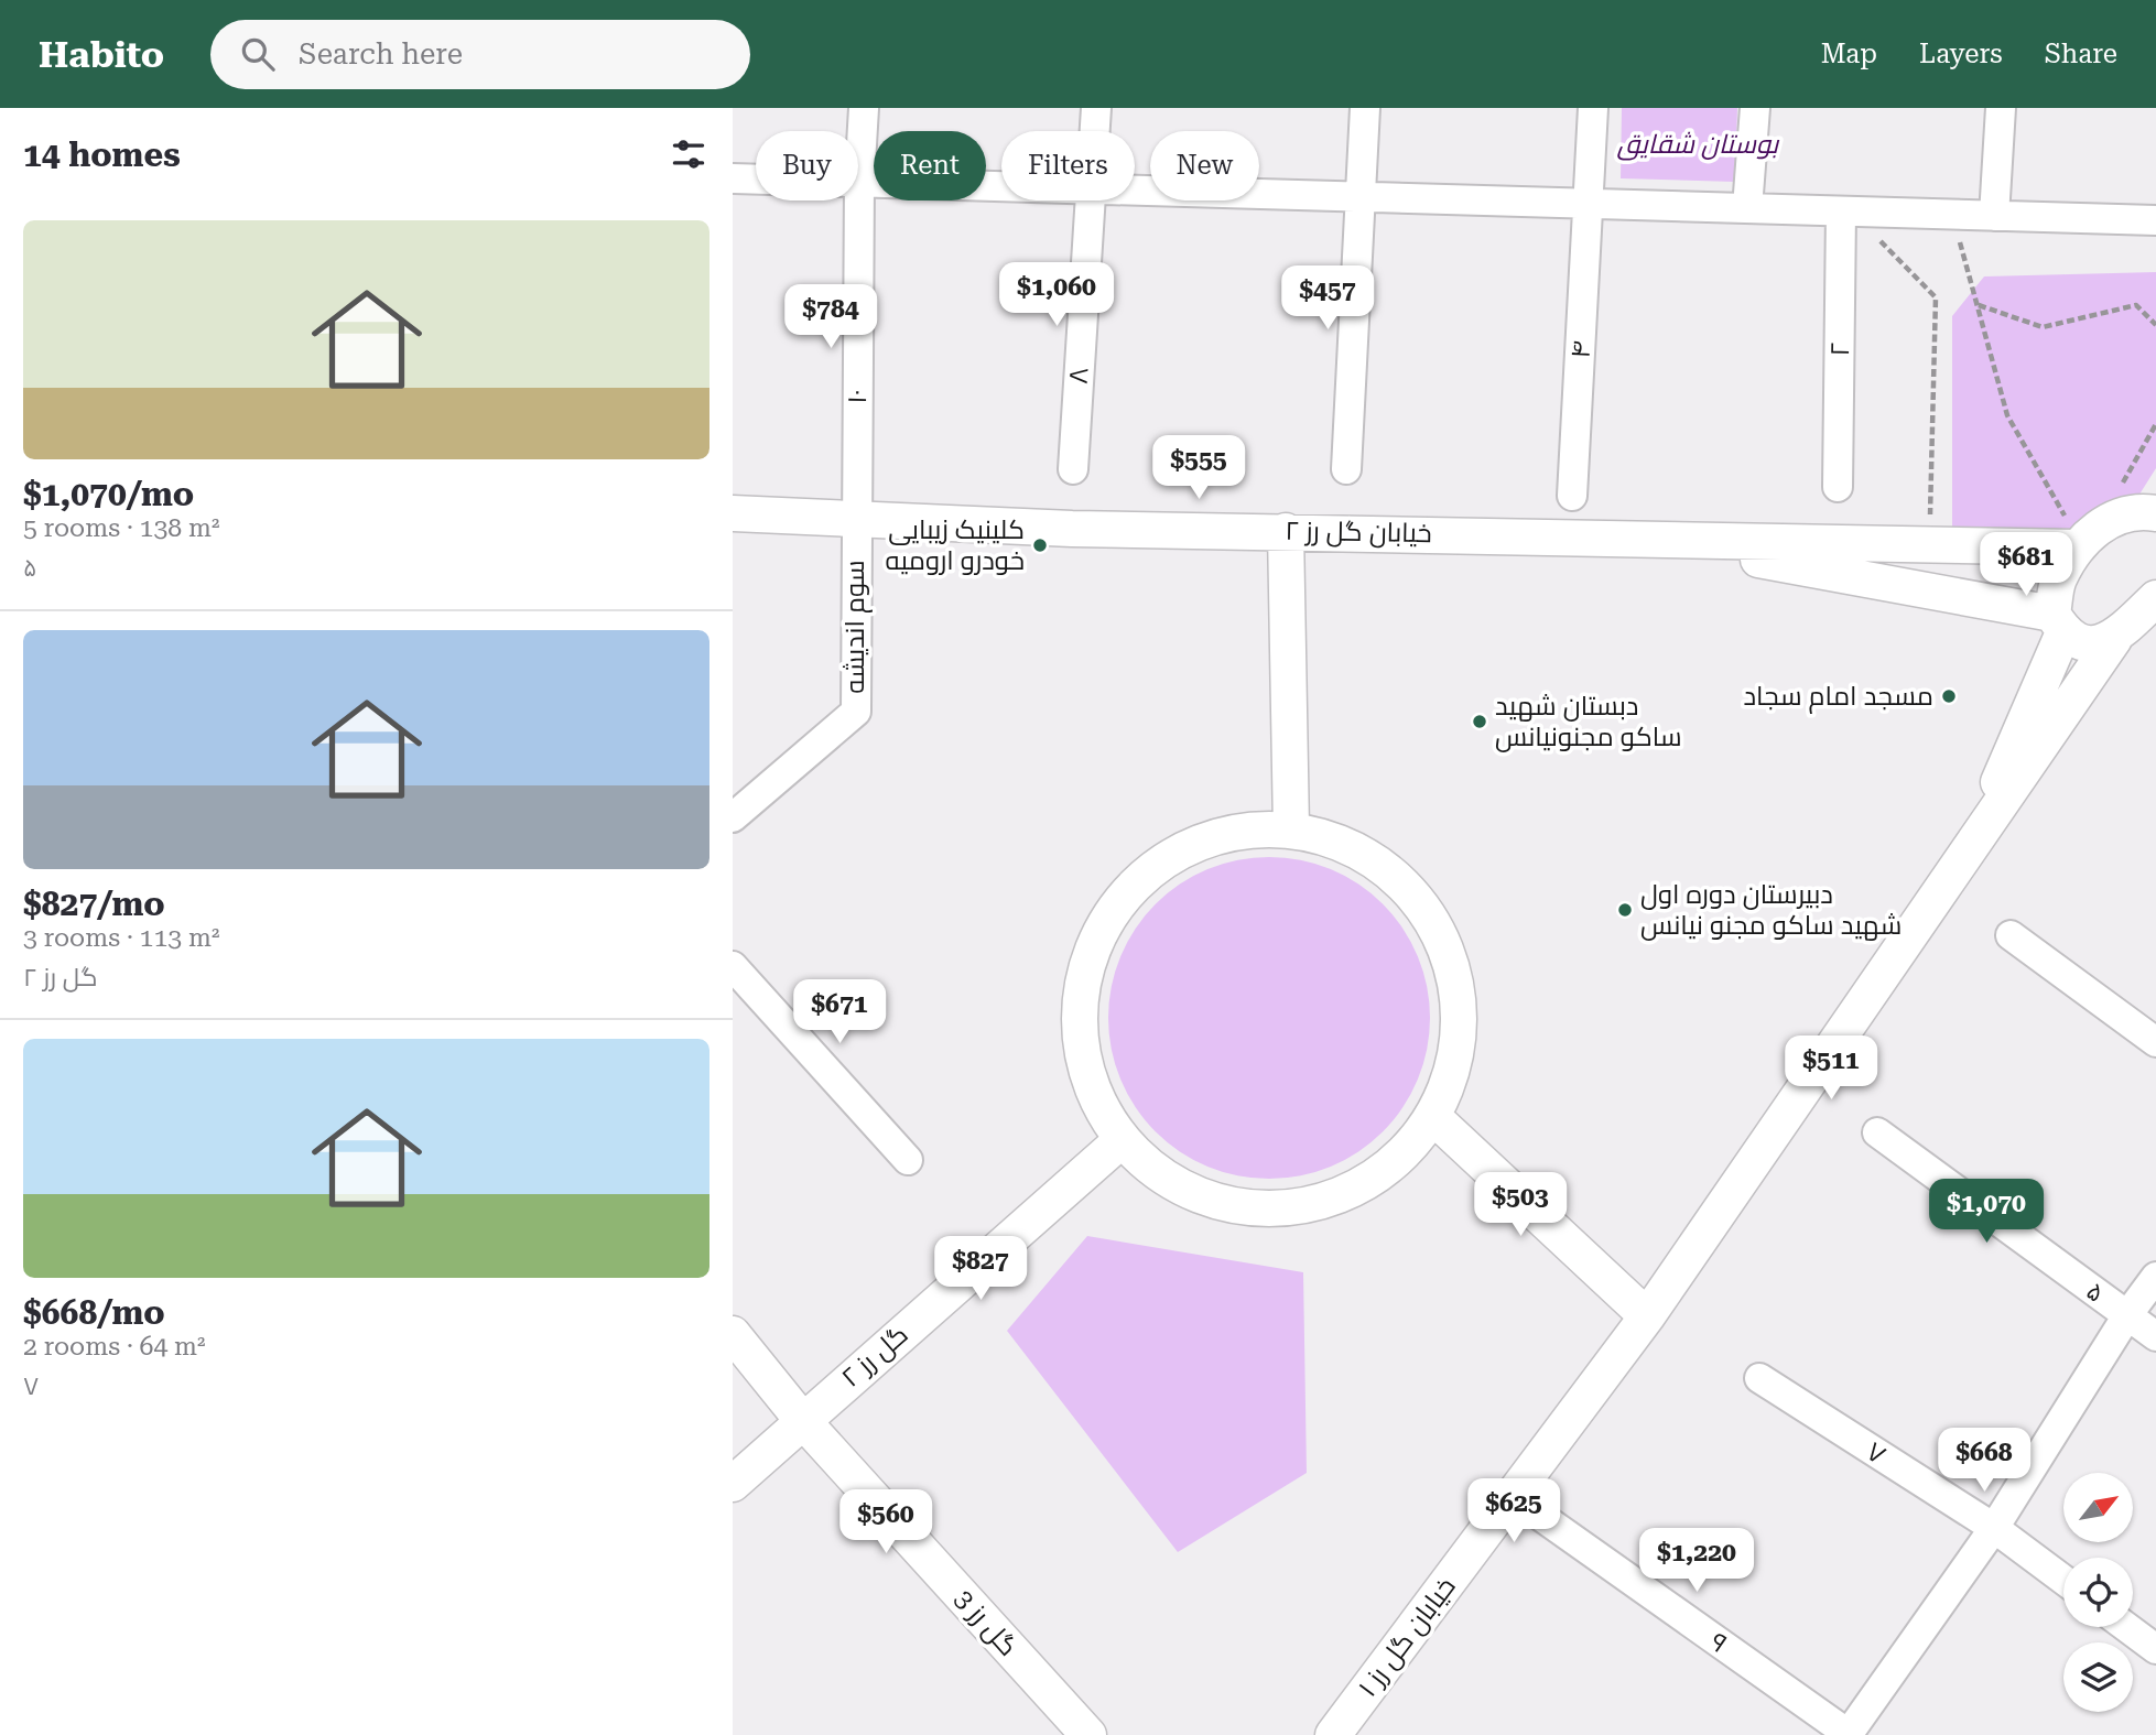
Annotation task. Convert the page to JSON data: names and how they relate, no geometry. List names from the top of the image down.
{
  "streets": {
    "street": [
      "۴",
      "۲",
      "۸",
      "۱۰",
      "خیابان گل رز ۲",
      "سوم اندیشه",
      "۵",
      "۲ گل رز",
      "۷",
      "گل رز 3",
      "خیابان گل رز ۱",
      "۹"
    ]
  },
  "crossings": [
    ["۱۰", "خیابان گل رز ۲"],
    ["۱۰", "سوم اندیشه"],
    ["خیابان گل رز ۲", "سوم اندیشه"],
    ["۲ گل رز", "گل رز 3"],
    ["خیابان گل رز ۱", "۹"]
  ],
  "parks": ["بوستان شقایق"],
  "places": [
    "کلینیک زیبایی خودرو ارومیه",
    "مسجد امام سجاد",
    "دبستان شهید ساکو مجنونیانس",
    "دبیرستان دوره اول شهید ساکو مجنو نیانس"
  ],
  "north": "top right",
  "page": {
    "header": "Habito",
    "search": "Search here",
    "nav": ["Map", "Layers", "Share"],
    "heading": "14 homes",
    "chip": [
      "Buy",
      "Rent",
      "Filters",
      "New"
    ],
    "list": [
      {
        "name": "$1,070/mo",
        "note": "5 rooms · 138 m² · ۵"
      },
      {
        "name": "$827/mo",
        "note": "3 rooms · 113 m² · ۲ گل رز"
      },
      {
        "name": "$668/mo",
        "note": "2 rooms · 64 m² · ۷"
      }
    ],
    "price": [
      "$1,060",
      "$457",
      "$784",
      "$555",
      "$681",
      "$671",
      "$511",
      "$503",
      "$1,070",
      "$827",
      "$668",
      "$625",
      "$560",
      "$1,220"
    ]
  }
}
